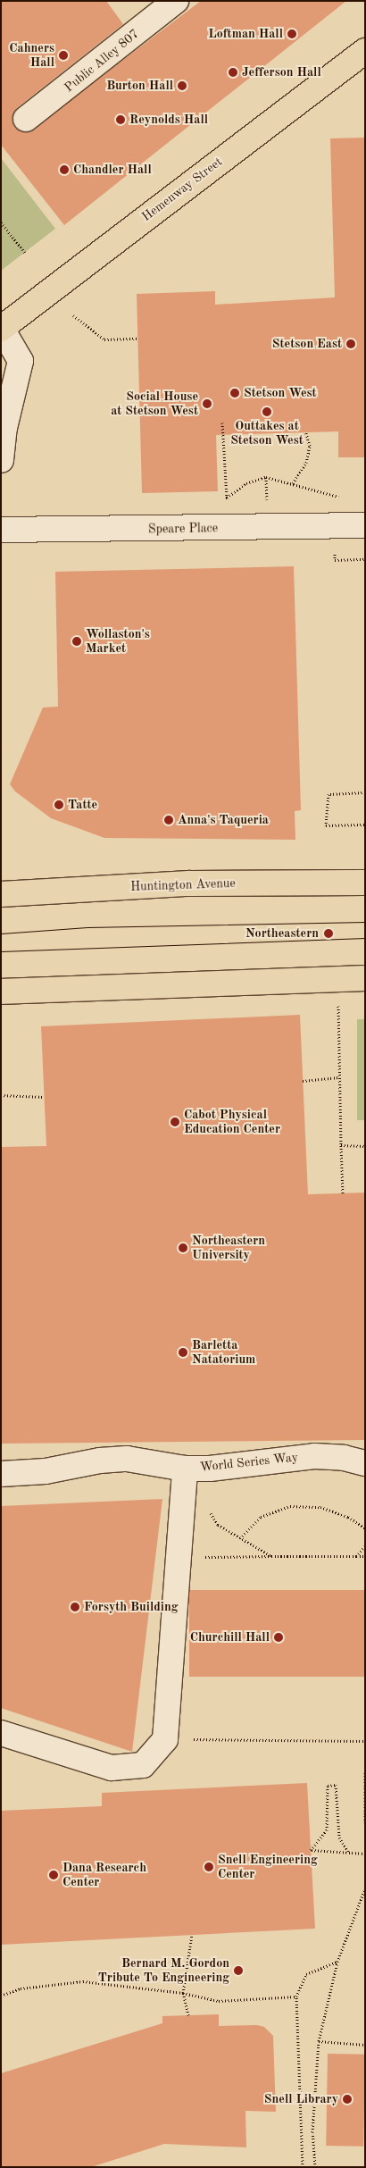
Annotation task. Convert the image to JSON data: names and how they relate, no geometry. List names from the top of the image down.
{
  "streets": {
    "main road": ["Hemenway Street", "Huntington Avenue"],
    "street": ["Public Alley 807", "Speare Place", "World Series Way"]
  },
  "places": [
    "Loftman Hall",
    "Cahners Hall",
    "Jefferson Hall",
    "Burton Hall",
    "Reynolds Hall",
    "Chandler Hall",
    "Stetson East",
    "Stetson West",
    "Social House at Stetson West",
    "Outtakes at Stetson West",
    "Wollaston's Market",
    "Tatte",
    "Anna's Taqueria",
    "Northeastern",
    "Cabot Physical Education Center",
    "Northeastern University",
    "Barletta Natatorium",
    "Forsyth Building",
    "Churchill Hall",
    "Snell Engineering Center",
    "Dana Research Center",
    "Bernard M. Gordon Tribute To Engineering",
    "Snell Library"
  ]
}
